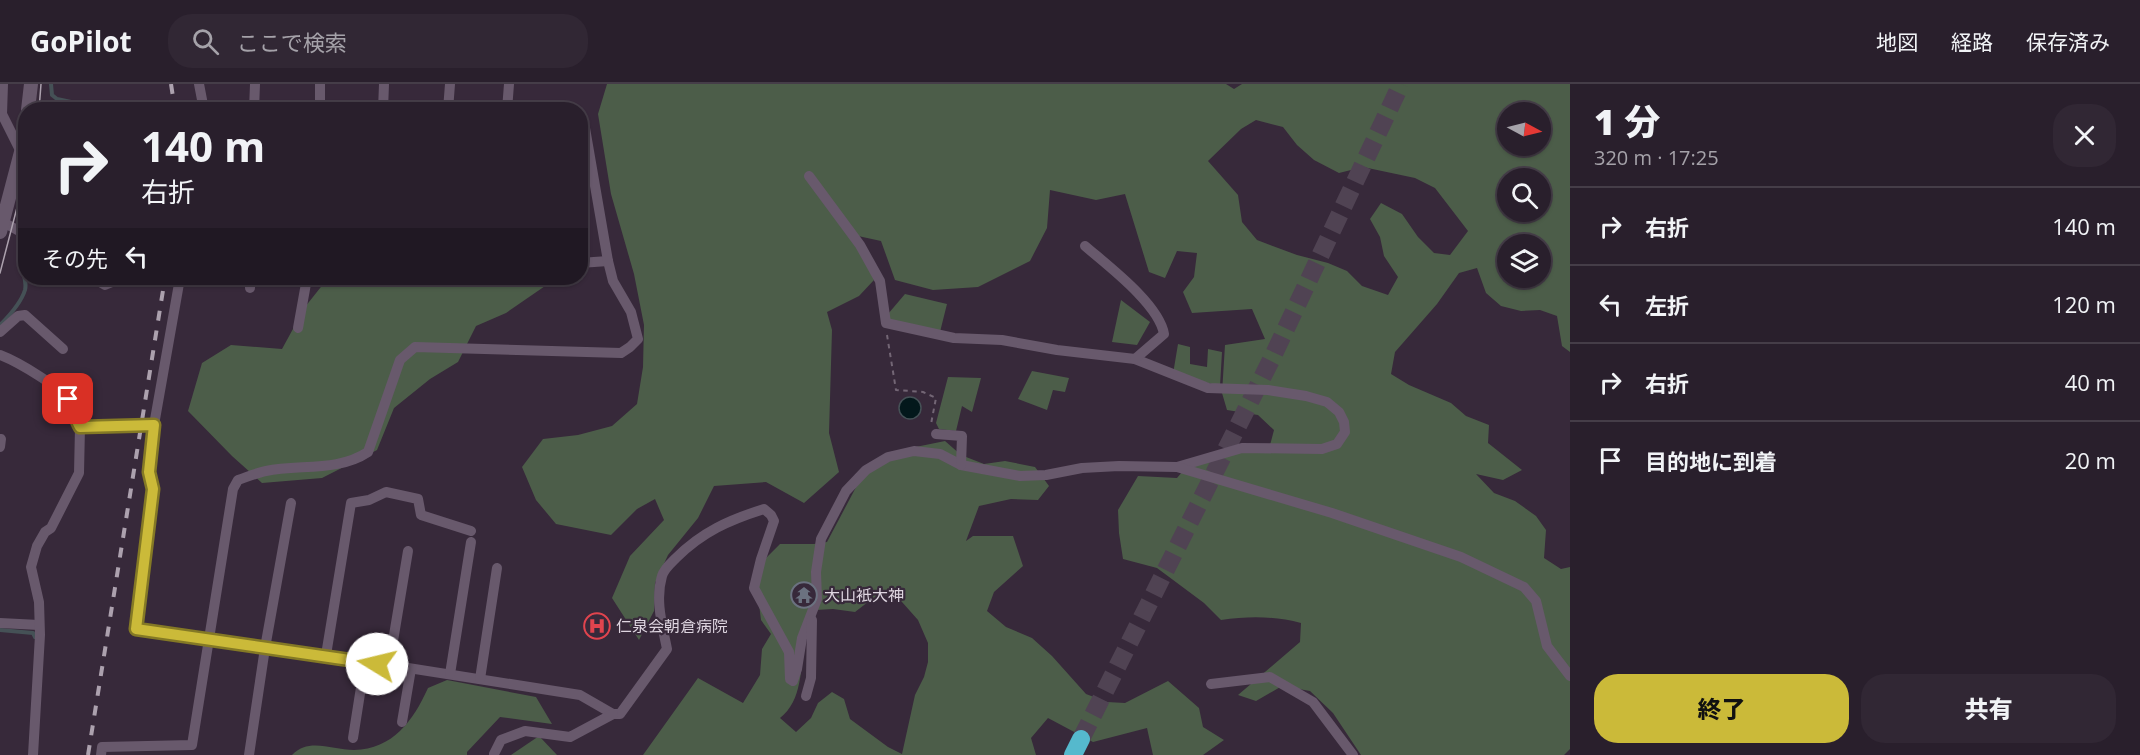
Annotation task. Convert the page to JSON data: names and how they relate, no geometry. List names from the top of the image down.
{
  "places": {
    "temple": ["大山衹大神"],
    "hospital": ["仁泉会朝倉病院"]
  },
  "north": "right",
  "page": {
    "header": "GoPilot",
    "search": "ここで検索",
    "nav": ["地図", "経路", "保存済み"],
    "heading": ["1 分", "320 m · 17:25"],
    "turn": ["140 m", "右折"],
    "list": [
      {
        "name": "右折",
        "value": "140 m"
      },
      {
        "name": "左折",
        "value": "120 m"
      },
      {
        "name": "右折",
        "value": "40 m"
      },
      {
        "name": "目的地に到着",
        "value": "20 m"
      }
    ],
    "then": "その先",
    "buttons": ["終了", "共有"]
  }
}
